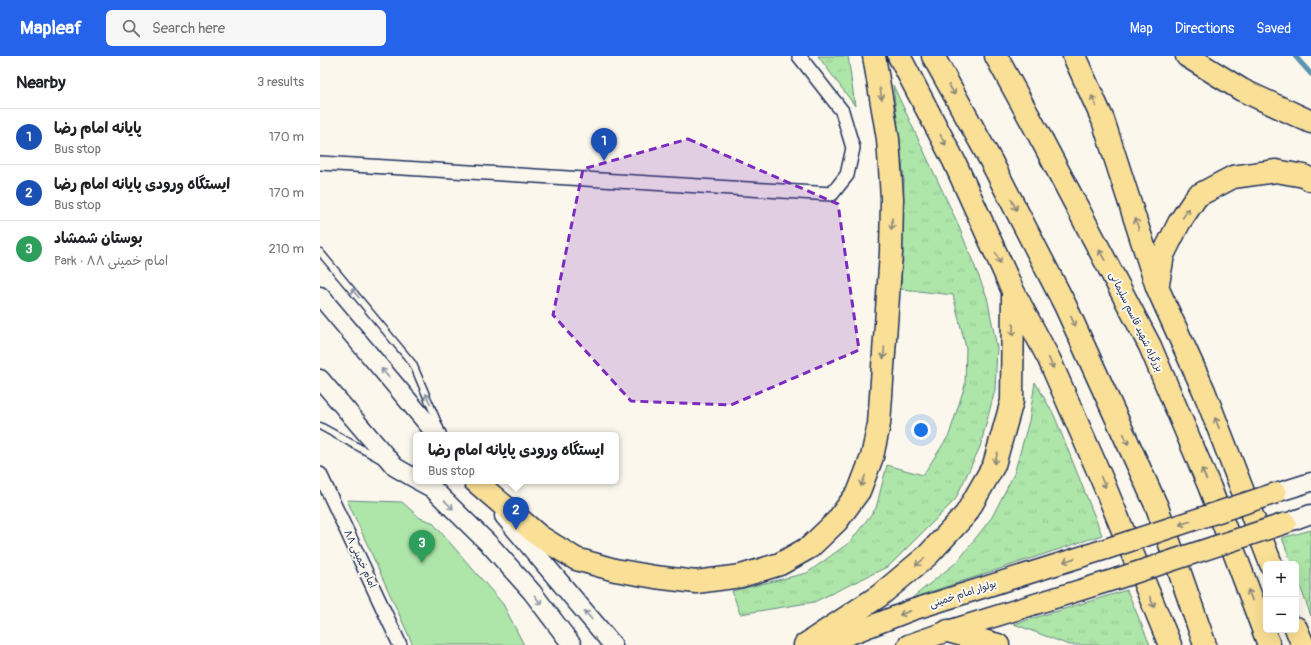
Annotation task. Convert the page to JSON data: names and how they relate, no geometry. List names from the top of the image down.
{
  "streets": {
    "highway": ["بزرگراه شهید قاسم سلیمانی"],
    "main road": ["بولوار امام خمینی"],
    "street": ["امام خمینی ۸۸"]
  },
  "page": {
    "header": "Mapleaf",
    "search": "Search here",
    "nav": ["Map", "Directions", "Saved"],
    "heading": ["Nearby", "3 results"],
    "list": [
      {
        "mark": "1",
        "name": "پایانه امام رضا",
        "note": "Bus stop",
        "value": "170 m"
      },
      {
        "mark": "2",
        "name": "ایستگاه ورودی پایانه امام رضا",
        "note": "Bus stop",
        "value": "170 m"
      },
      {
        "mark": "3",
        "name": "بوستان شمشاد",
        "note": "Park · امام خمینی ۸۸",
        "value": "210 m"
      }
    ],
    "pins": ["1", "2", "3"],
    "popup": ["ایستگاه ورودی پایانه امام رضا", "Bus stop"],
    "map_buttons": ["+", "−"]
  }
}
